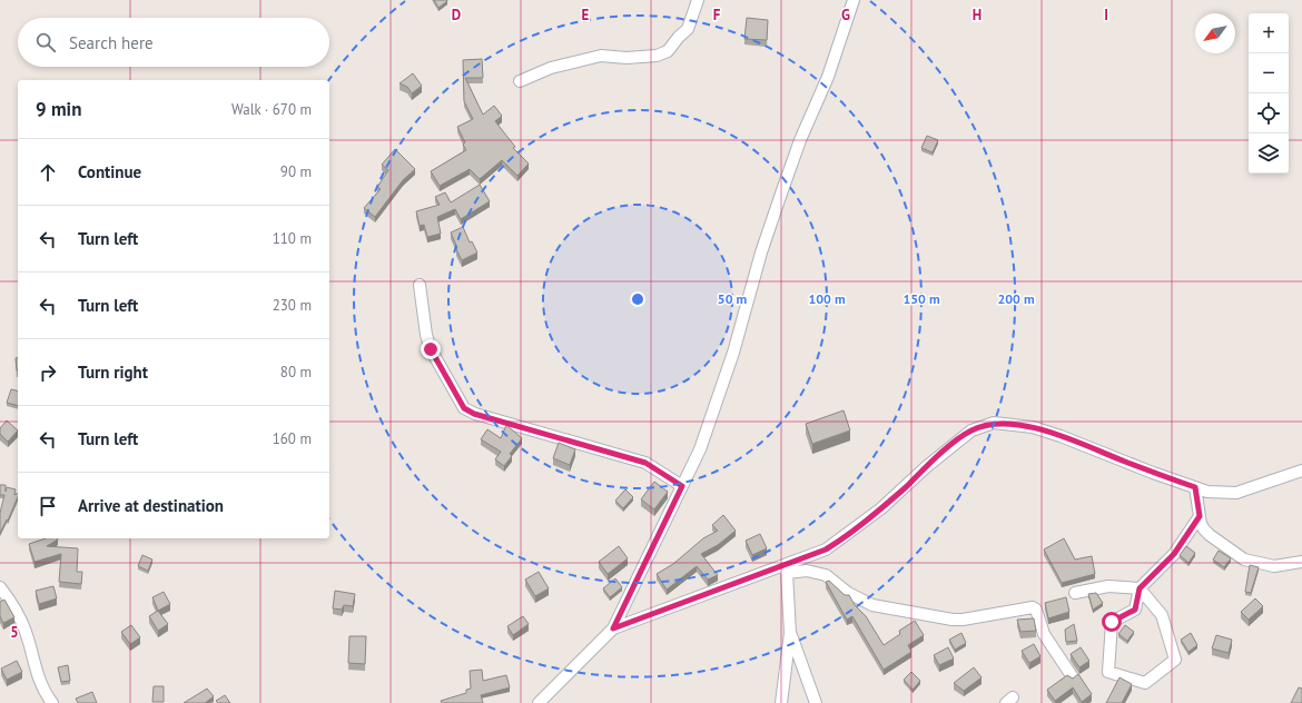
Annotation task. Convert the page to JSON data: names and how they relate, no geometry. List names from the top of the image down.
{
  "north": "bottom left",
  "page": {
    "map_buttons": ["+", "−"],
    "search": "Search here",
    "heading": ["9 min", "Walk · 670 m"],
    "list": [
      ["Continue", "90 m"],
      ["Turn left", "110 m"],
      ["Turn left", "230 m"],
      ["Turn right", "80 m"],
      ["Turn left", "160 m"],
      "Arrive at destination"
    ]
  },
  "grid": {
    "columns": [
      "D",
      "E",
      "F",
      "G",
      "H",
      "I"
    ],
    "rows": ["5"]
  },
  "rings": [
    "50 m",
    "100 m",
    "150 m",
    "200 m"
  ]
}
